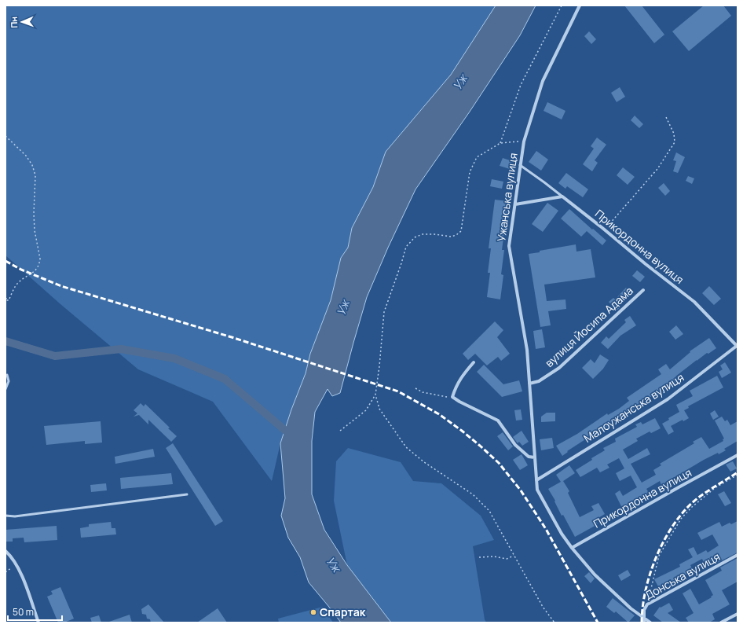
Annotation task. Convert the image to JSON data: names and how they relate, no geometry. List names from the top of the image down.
{
  "streets": {
    "street": [
      "Ужанська вулиця",
      "Прикордонна вулиця",
      "вулиця Йосипа Адама",
      "Малоужанська вулиця",
      "Донська вулиця"
    ]
  },
  "crossings": [
    ["Ужанська вулиця", "Прикордонна вулиця"],
    ["Ужанська вулиця", "вулиця Йосипа Адама"],
    ["Ужанська вулиця", "Малоужанська вулиця"],
    ["Ужанська вулиця", "Донська вулиця"],
    ["Прикордонна вулиця", "Малоужанська вулиця"]
  ],
  "water": ["Уж"],
  "places": ["Спартак"],
  "scale_bar": "50 m",
  "north": "left"
}
